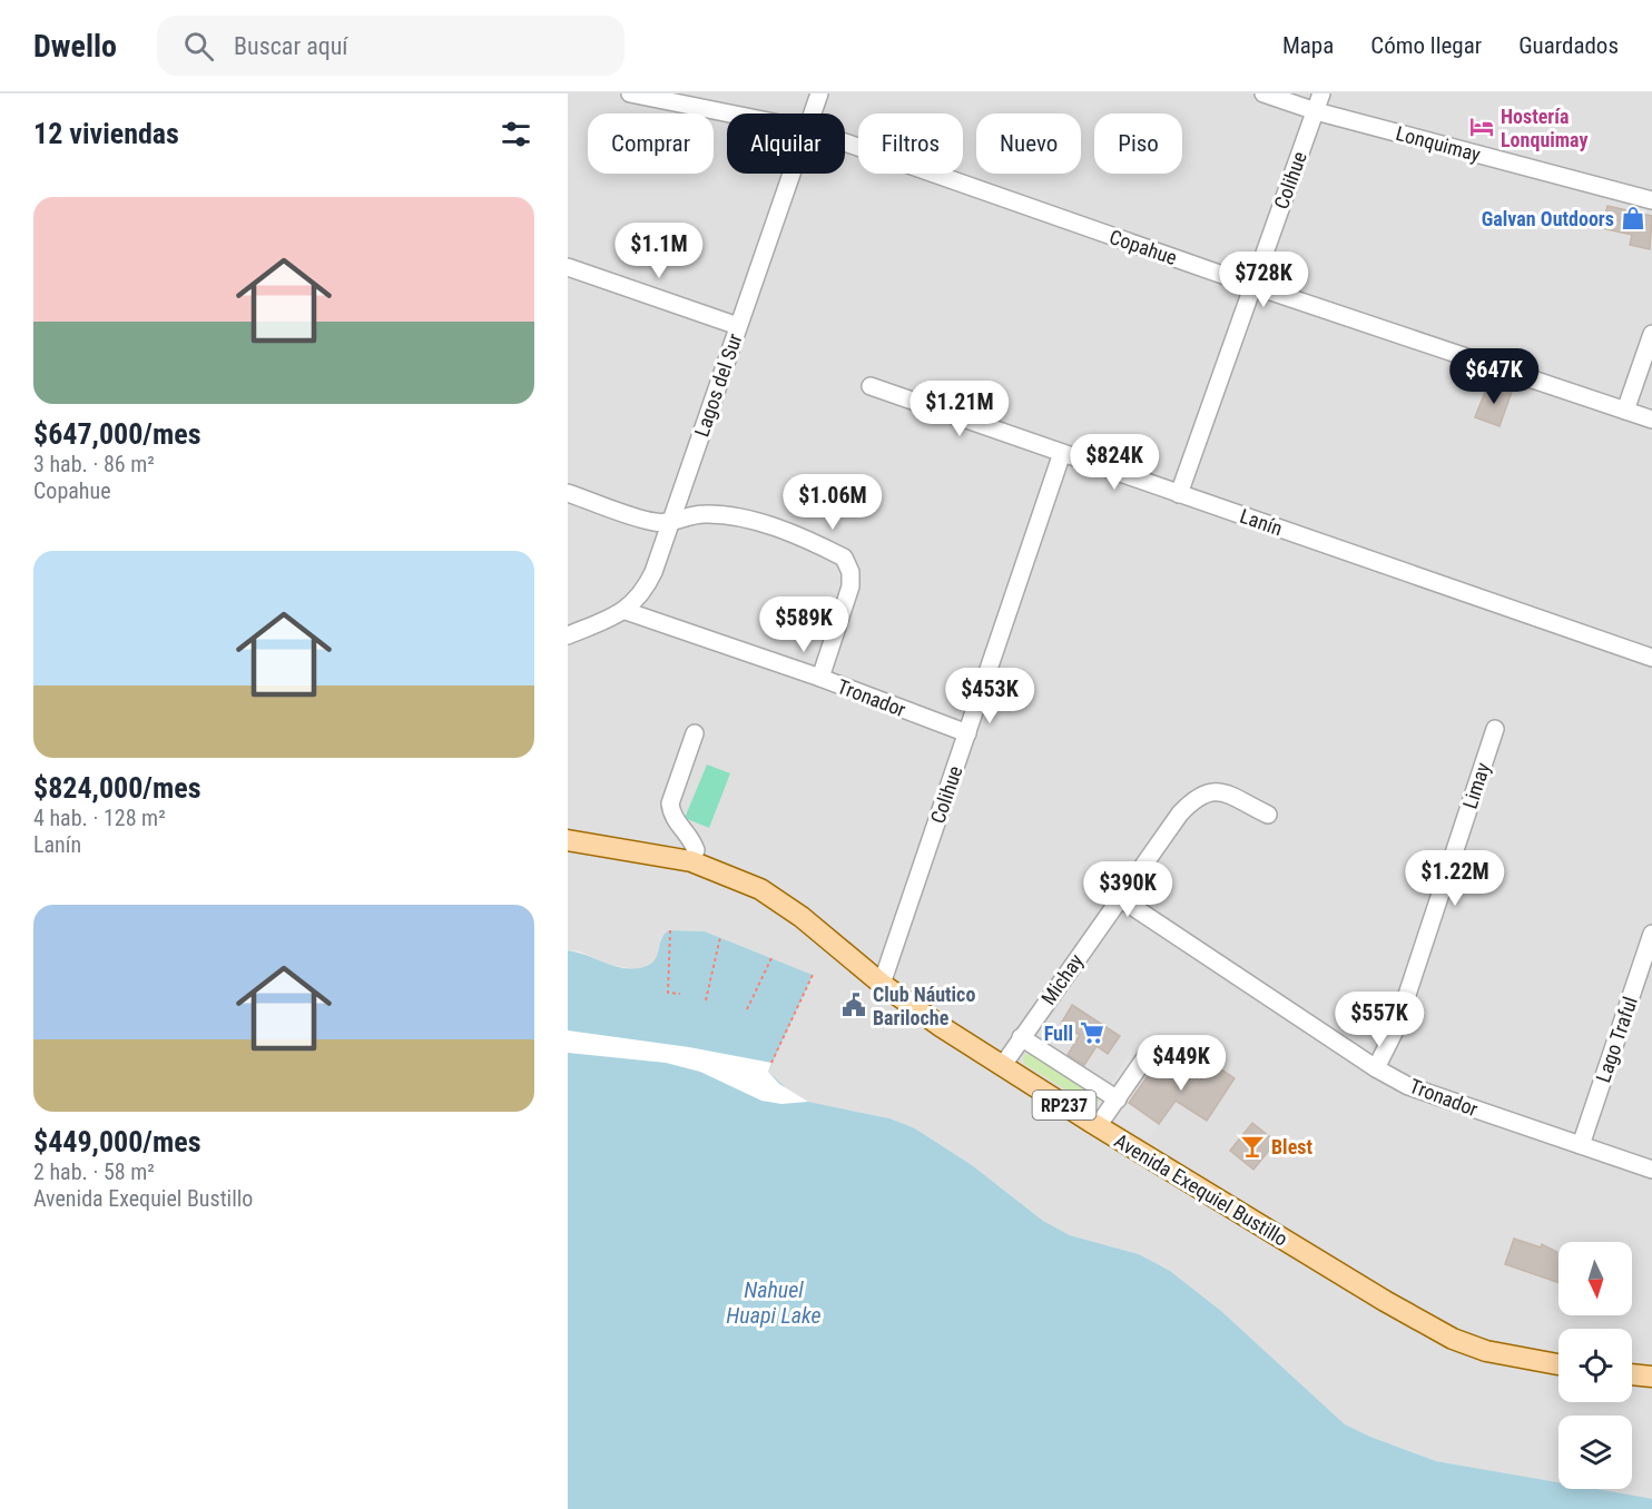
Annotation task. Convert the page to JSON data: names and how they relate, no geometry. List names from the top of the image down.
{
  "streets": {
    "main road": ["RP237", "Avenida Exequiel Bustillo"],
    "street": [
      "Lonquimay",
      "Colihue",
      "Copahue",
      "Lagos del Sur",
      "Lanín",
      "Tronador",
      "Limay",
      "Michay",
      "Lago Traful"
    ]
  },
  "crossings": [
    ["Lonquimay", "Colihue"],
    ["Colihue", "Copahue"],
    ["Colihue", "Lanín"],
    ["Colihue", "Tronador"],
    ["Colihue", "Avenida Exequiel Bustillo"],
    ["Lagos del Sur", "Tronador"],
    ["Tronador", "Limay"],
    ["Tronador", "Michay"],
    ["Tronador", "Lago Traful"],
    ["Michay", "Avenida Exequiel Bustillo"]
  ],
  "water": ["Nahuel Huapi Lake"],
  "places": {
    "hotel": ["Hostería Lonquimay"],
    "shop": ["Galvan Outdoors"],
    "public building": ["Club Náutico Bariloche"],
    "supermarket": ["Full"],
    "bar": ["Blest"]
  },
  "north": "bottom",
  "page": {
    "header": "Dwello",
    "search": "Buscar aquí",
    "nav": ["Mapa", "Cómo llegar", "Guardados"],
    "heading": "12 viviendas",
    "chip": [
      "Comprar",
      "Alquilar",
      "Filtros",
      "Nuevo",
      "Piso"
    ],
    "list": [
      {
        "name": "$647,000/mes",
        "note": "3 hab. · 86 m² · Copahue"
      },
      {
        "name": "$824,000/mes",
        "note": "4 hab. · 128 m² · Lanín"
      },
      {
        "name": "$449,000/mes",
        "note": "2 hab. · 58 m² · Avenida Exequiel Bustillo"
      }
    ],
    "price": [
      "$1.1M",
      "$728K",
      "$647K",
      "$1.21M",
      "$824K",
      "$1.06M",
      "$589K",
      "$453K",
      "$1.22M",
      "$390K",
      "$557K",
      "$449K"
    ]
  }
}
